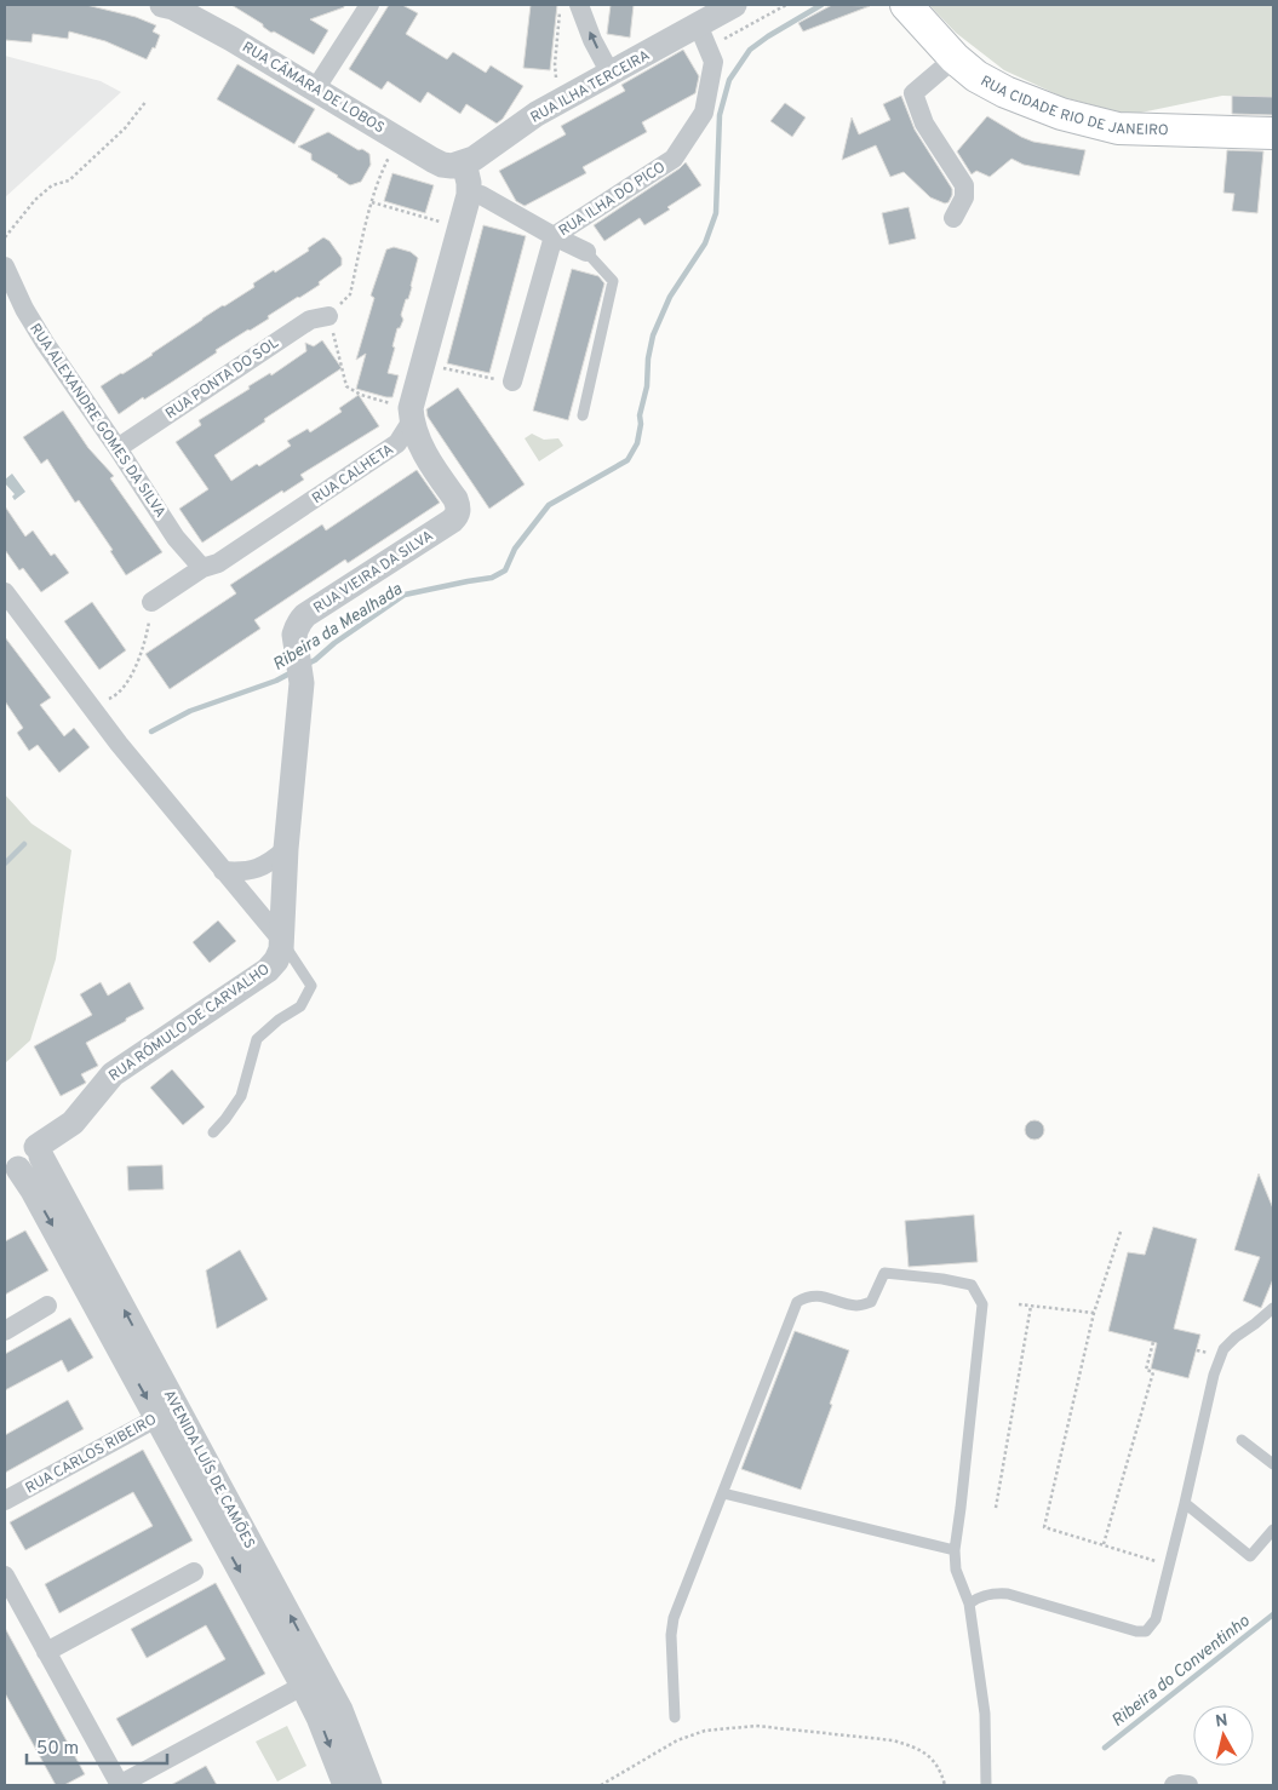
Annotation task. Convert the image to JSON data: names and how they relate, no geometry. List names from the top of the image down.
{
  "streets": {
    "main road": ["RUA CIDADE RIO DE JANEIRO"],
    "street": [
      "RUA ILHA TERCEIRA",
      "RUA CÂMARA DE LOBOS",
      "RUA ILHA DO PICO",
      "RUA PONTA DO SOL",
      "RUA ALEXANDRE GOMES DA SILVA",
      "RUA CALHETA",
      "RUA VIEIRA DA SILVA",
      "RUA RÓMULO DE CARVALHO",
      "RUA CARLOS RIBEIRO",
      "AVENIDA LUÍS DE CAMÕES"
    ]
  },
  "crossings": [
    ["RUA ILHA TERCEIRA", "RUA CÂMARA DE LOBOS"],
    ["RUA ILHA TERCEIRA", "RUA ILHA DO PICO"],
    ["RUA ILHA TERCEIRA", "RUA CALHETA"],
    ["RUA CÂMARA DE LOBOS", "RUA CALHETA"],
    ["RUA PONTA DO SOL", "RUA ALEXANDRE GOMES DA SILVA"],
    ["RUA ALEXANDRE GOMES DA SILVA", "RUA CALHETA"],
    ["RUA CALHETA", "RUA VIEIRA DA SILVA"],
    ["RUA VIEIRA DA SILVA", "RUA RÓMULO DE CARVALHO"],
    ["RUA RÓMULO DE CARVALHO", "AVENIDA LUÍS DE CAMÕES"],
    ["RUA CARLOS RIBEIRO", "AVENIDA LUÍS DE CAMÕES"]
  ],
  "water": ["Ribeira da Mealhada", "Ribeira do Conventinho"],
  "scale_bar": "50 m",
  "north": "top"
}
